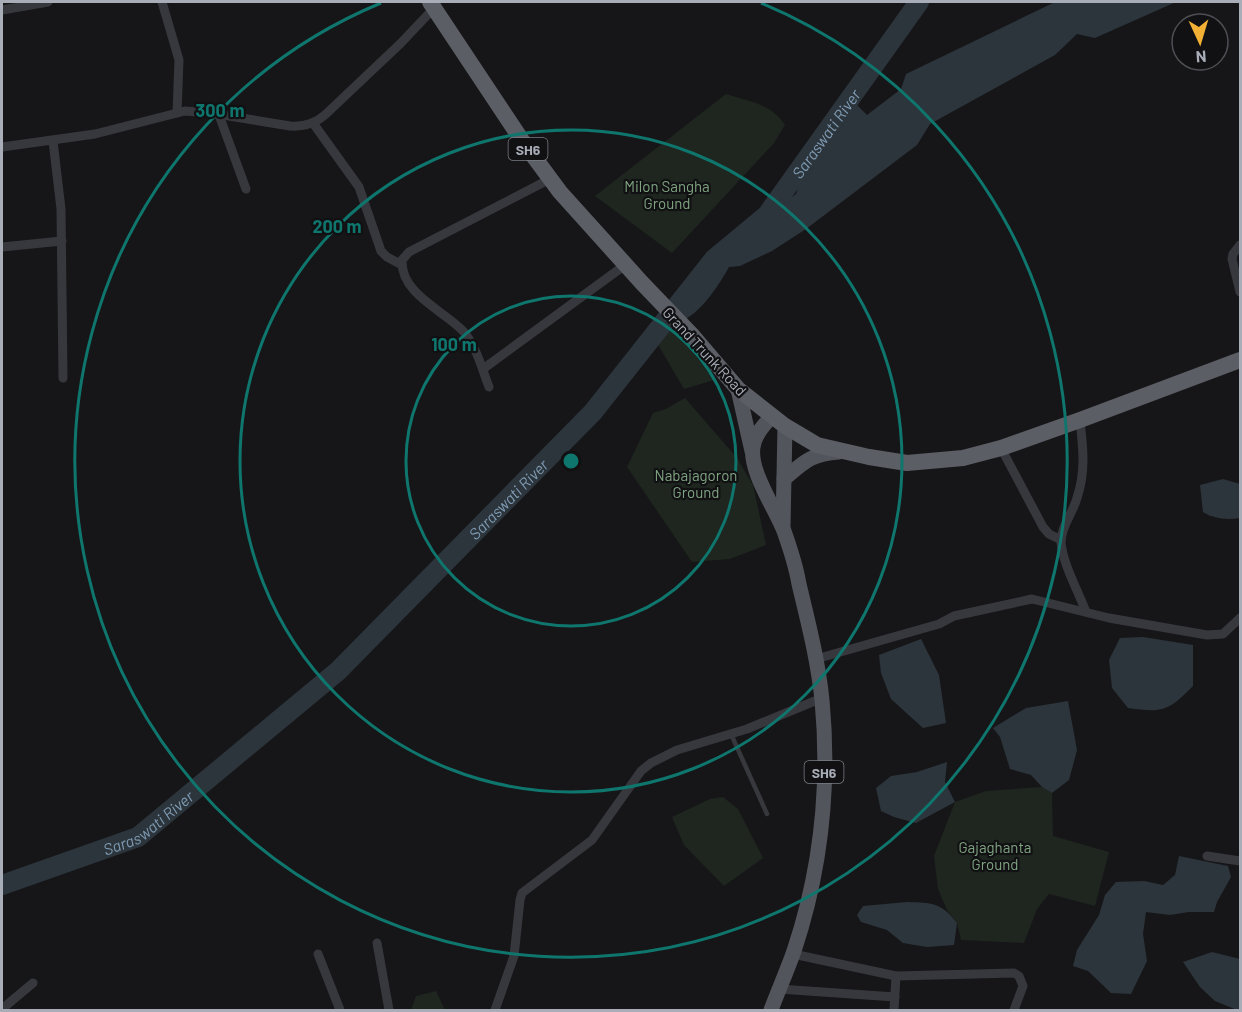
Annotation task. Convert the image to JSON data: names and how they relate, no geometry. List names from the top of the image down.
{
  "streets": {
    "highway": ["SH6", "Grand Trunk Road"]
  },
  "crossings": [
    ["SH6", "Grand Trunk Road"]
  ],
  "water": ["Saraswati River"],
  "parks": ["Milon Sangha Ground", "Nabajagoron Ground", "Gajaghanta Ground"],
  "north": "bottom",
  "rings": ["300 m", "200 m", "100 m"]
}
